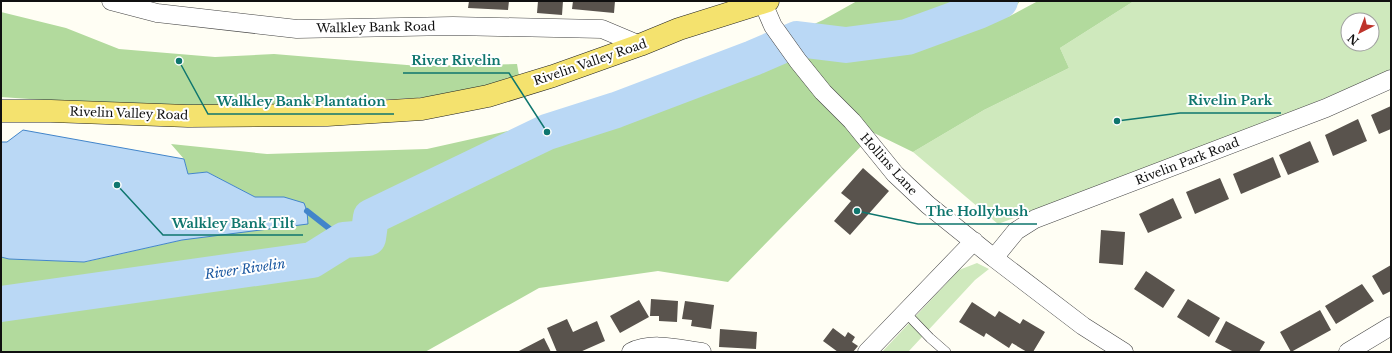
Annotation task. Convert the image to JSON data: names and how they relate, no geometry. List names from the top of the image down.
{
  "streets": {
    "main road": ["Rivelin Valley Road"],
    "street": ["Walkley Bank Road", "Rivelin Park Road", "Hollins Lane"]
  },
  "crossings": [
    ["Walkley Bank Road", "Rivelin Valley Road"],
    ["Rivelin Valley Road", "Hollins Lane"],
    ["Rivelin Park Road", "Hollins Lane"]
  ],
  "water": ["River Rivelin"],
  "places": [
    "Walkley Bank Plantation",
    "Rivelin Park",
    "River Rivelin",
    "Walkley Bank Tilt",
    "The Hollybush"
  ],
  "north": "bottom left"
}
